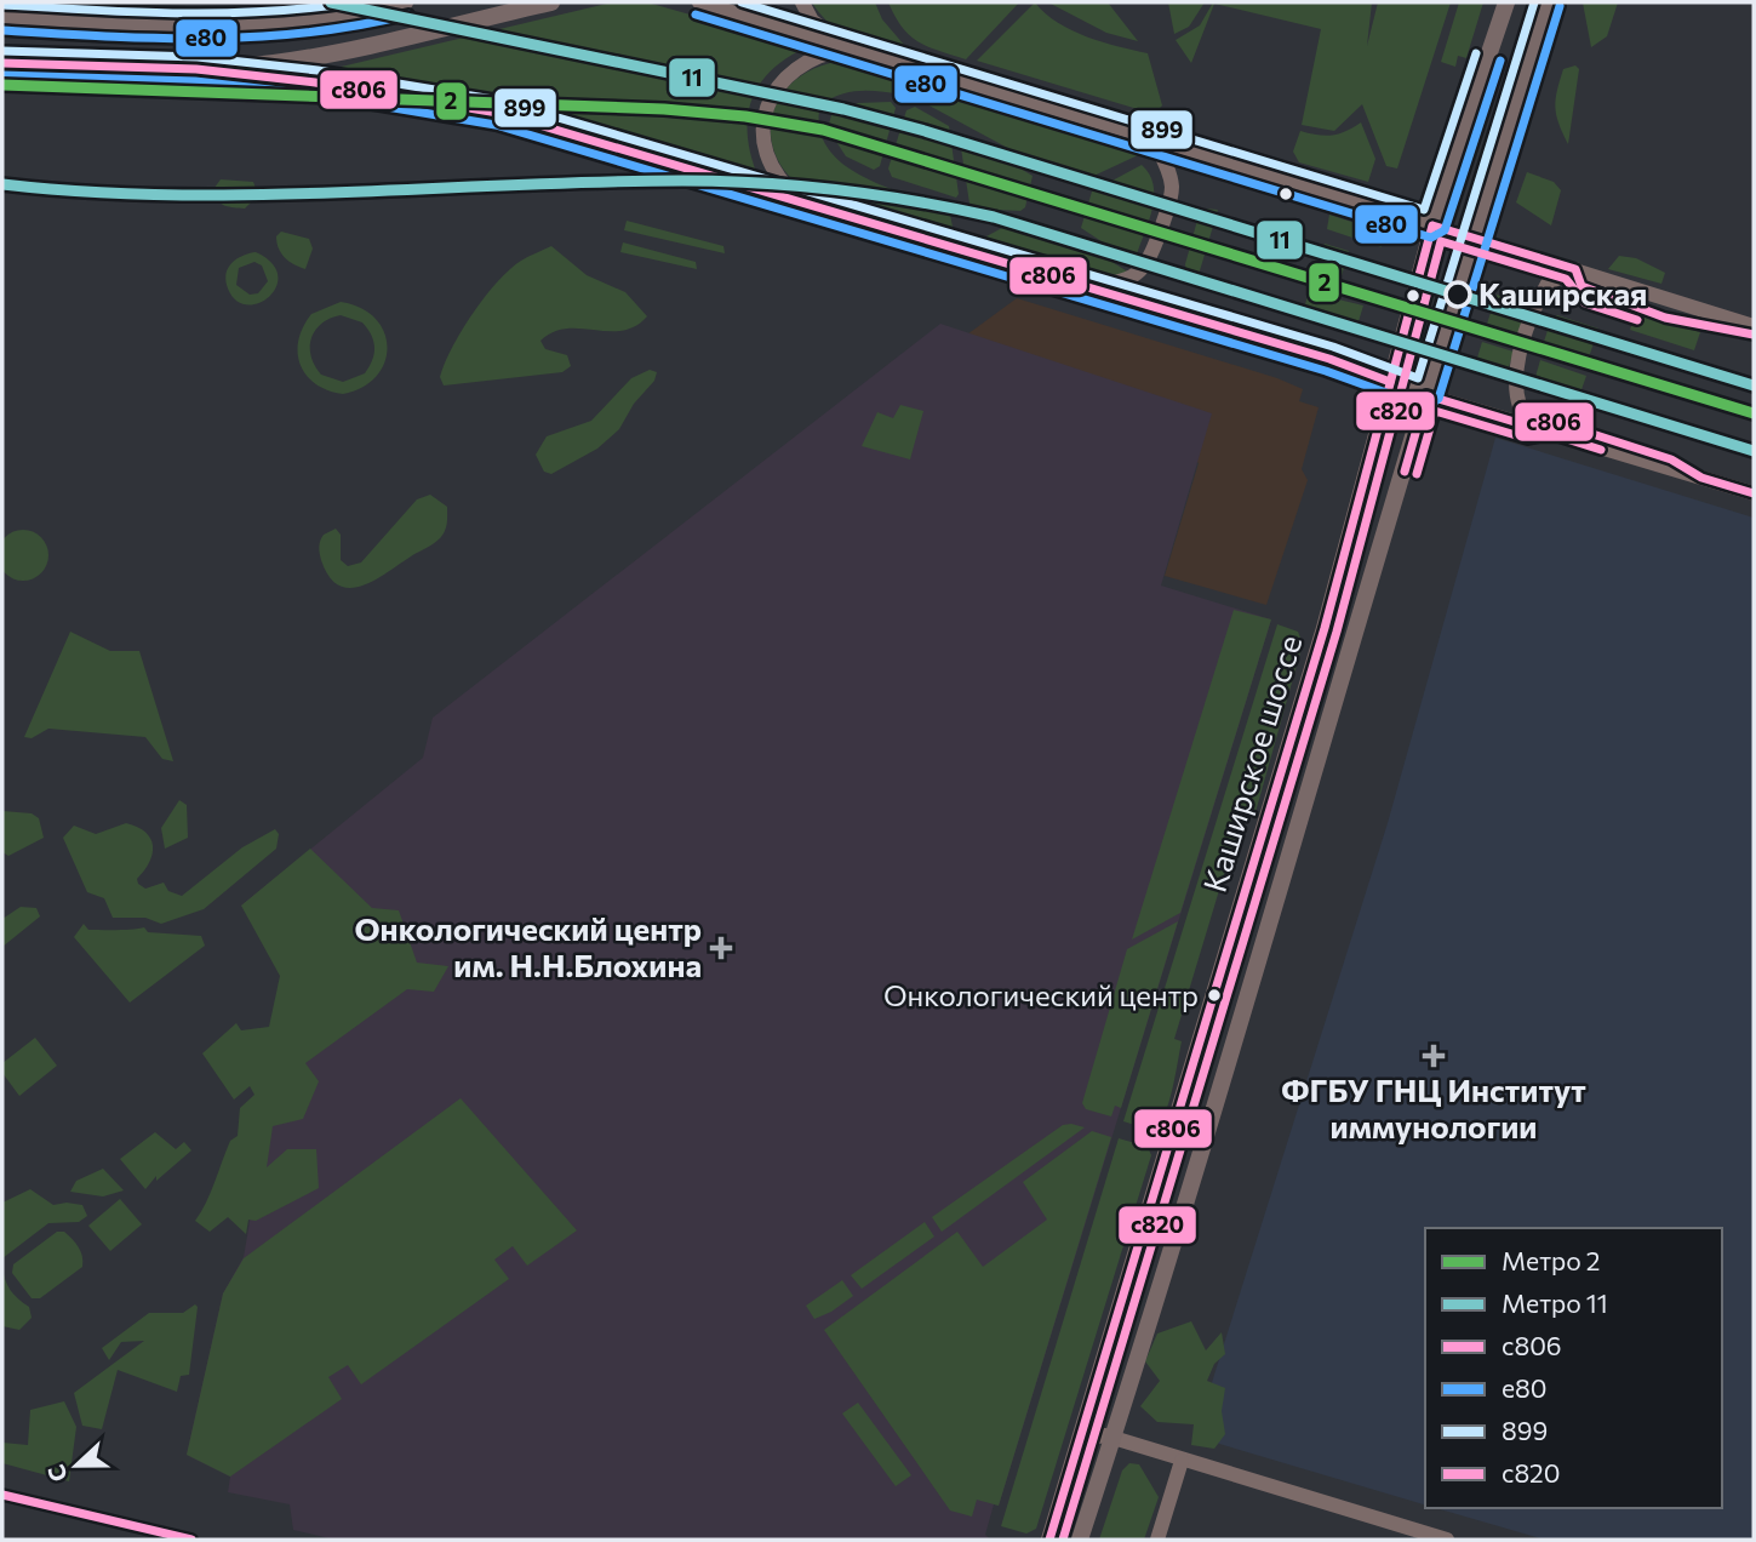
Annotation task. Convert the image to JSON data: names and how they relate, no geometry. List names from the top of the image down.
{
  "streets": {
    "main road": ["Каширское шоссе"]
  },
  "places": {
    "other": ["Каширская", "Онкологический центр"],
    "health": ["Онкологический центр им. Н.Н.Блохина", "ФГБУ ГНЦ Институт иммунологии"]
  },
  "lines": [
    "metro line 11",
    "transit line 899",
    "transit line е80",
    "transit line с806",
    "metro line 2",
    "transit line с820"
  ],
  "legend": [
    "Метро 2",
    "Метро 11",
    "с806",
    "е80",
    "899",
    "с820"
  ],
  "north": "left"
}
